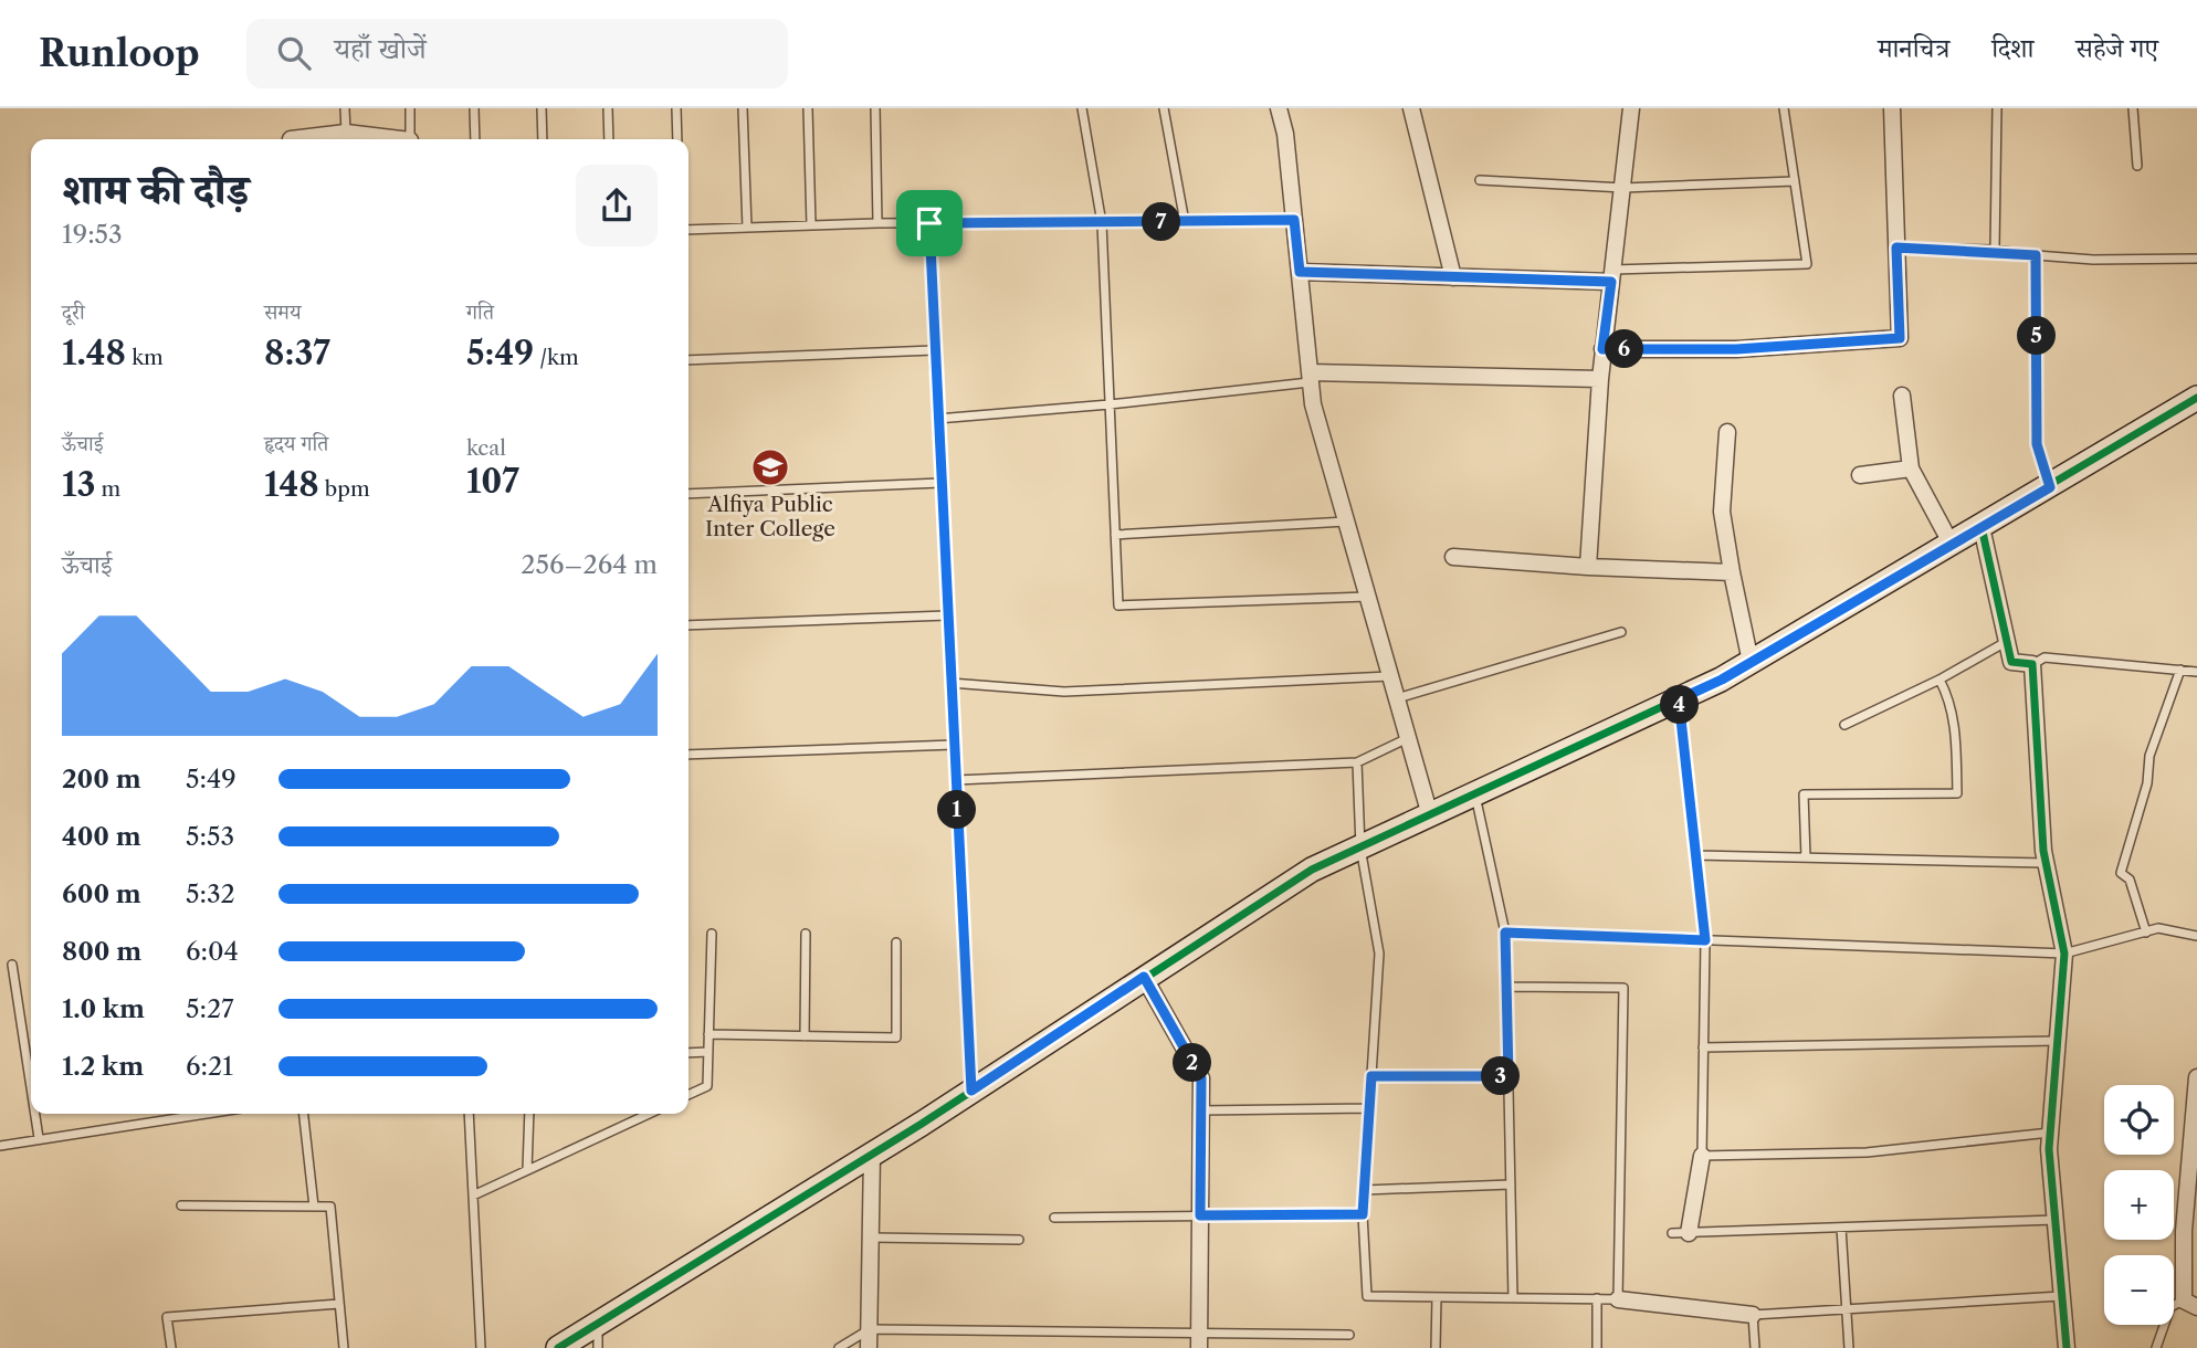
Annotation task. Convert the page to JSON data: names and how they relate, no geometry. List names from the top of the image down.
{
  "places": {
    "school or university": ["Alfiya Public Inter College"]
  },
  "page": {
    "header": "Runloop",
    "search": "यहाँ खोजें",
    "nav": ["मानचित्र", "दिशा", "सहेजे गए"],
    "heading": ["शाम की दौड़", "19:53"],
    "pins": [
      "7",
      "5",
      "6",
      "4",
      "1",
      "2",
      "3"
    ],
    "stats": [
      ["दूरी", "1.48 km"],
      ["समय", "8:37"],
      ["गति", "5:49 /km"],
      ["ऊँचाई", "13 m"],
      ["हृदय गति", "148 bpm"],
      ["kcal", "107"]
    ],
    "chart": ["ऊँचाई", "256–264 m"],
    "list": [
      {
        "name": "200 m",
        "note": "5:49"
      },
      {
        "name": "400 m",
        "note": "5:53"
      },
      {
        "name": "600 m",
        "note": "5:32"
      },
      {
        "name": "800 m",
        "note": "6:04"
      },
      {
        "name": "1.0 km",
        "note": "5:27"
      },
      {
        "name": "1.2 km",
        "note": "6:21"
      }
    ],
    "map_buttons": ["+", "−"]
  }
}
